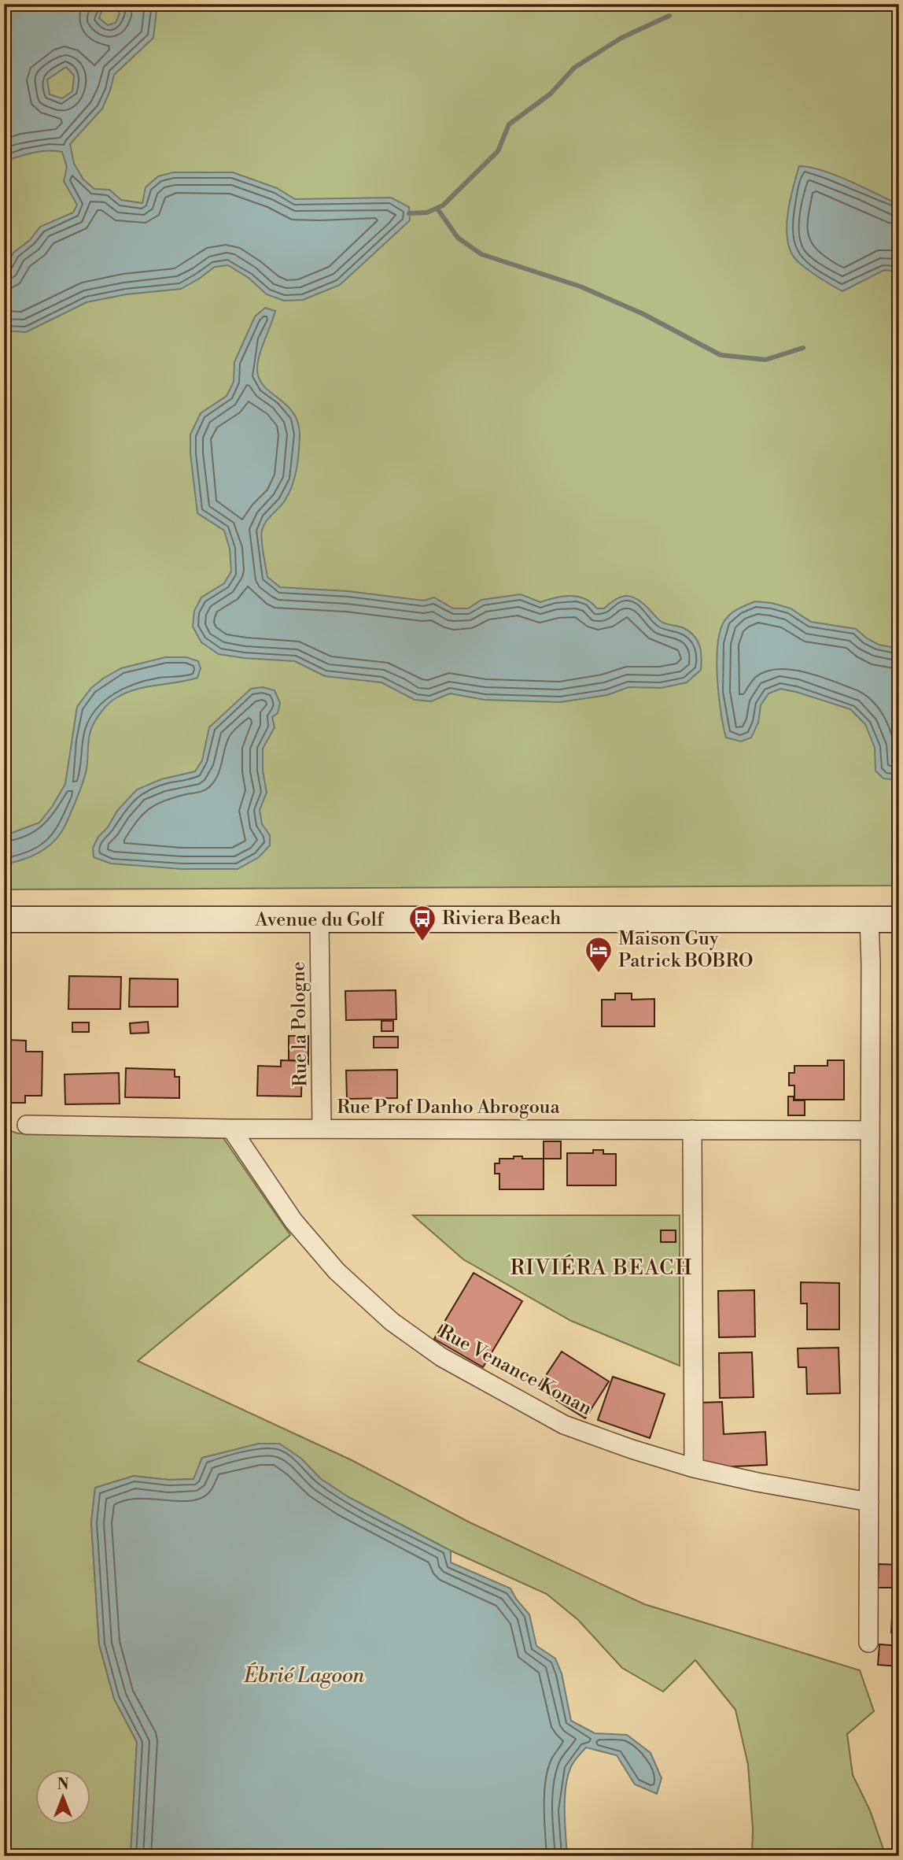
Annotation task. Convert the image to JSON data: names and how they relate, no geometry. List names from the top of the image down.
{
  "streets": {
    "main road": ["Avenue du Golf"],
    "street": ["Rue la Pologne", "Rue Prof Danho Abrogoua", "Rue Venance Konan"]
  },
  "crossings": [
    ["Avenue du Golf", "Rue la Pologne"],
    ["Rue la Pologne", "Rue Prof Danho Abrogoua"],
    ["Rue Prof Danho Abrogoua", "Rue Venance Konan"]
  ],
  "districts": ["RIVIÉRA BEACH"],
  "water": ["Ébrié Lagoon"],
  "places": {
    "bus stop": ["Riviera Beach"],
    "hotel": ["Maison Guy Patrick BOBRO"]
  },
  "north": "top"
}
